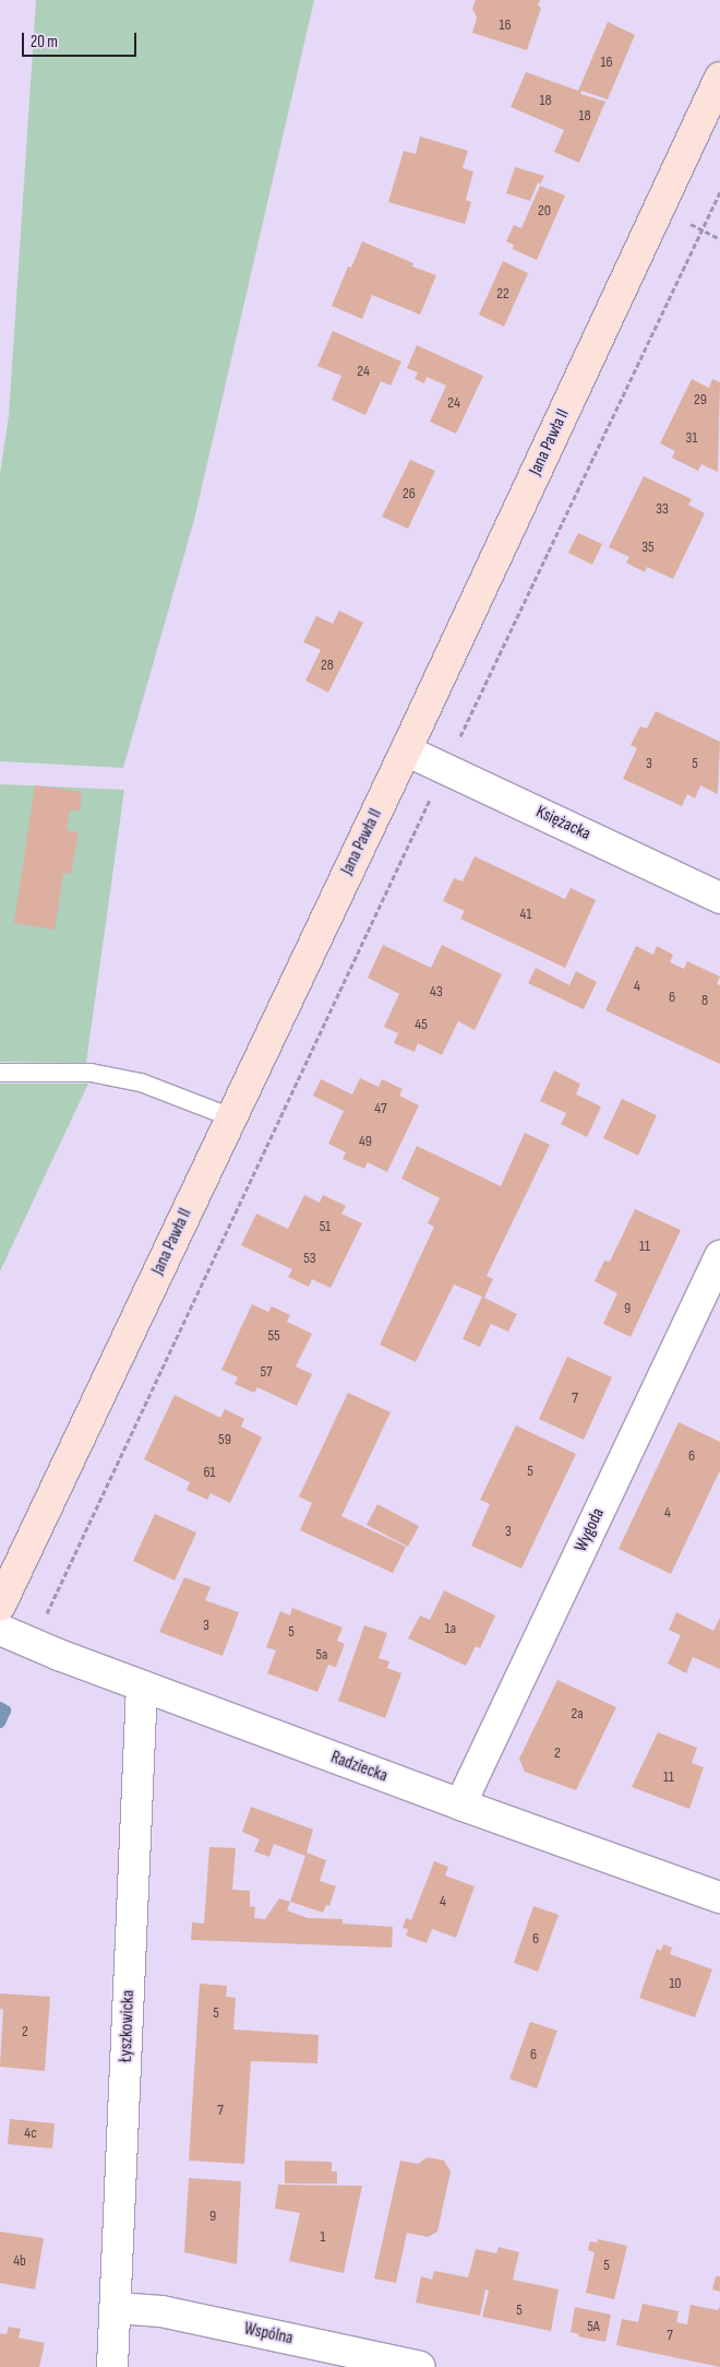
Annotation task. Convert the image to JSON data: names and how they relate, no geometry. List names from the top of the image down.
{
  "streets": {
    "street": [
      "Jana Pawła II",
      "Księżacka",
      "Wygoda",
      "Radziecka",
      "Łyszkowicka",
      "Wspólna"
    ]
  },
  "crossings": [
    ["Jana Pawła II", "Księżacka"],
    ["Wygoda", "Radziecka"],
    ["Radziecka", "Łyszkowicka"],
    ["Łyszkowicka", "Wspólna"]
  ],
  "house_numbers": [
    "16",
    "16",
    "18",
    "18",
    "20",
    "22",
    "24",
    "29",
    "24",
    "31",
    "26",
    "33",
    "35",
    "28",
    "3",
    "5",
    "41",
    "4",
    "43",
    "6",
    "8",
    "45",
    "47",
    "49",
    "51",
    "11",
    "53",
    "9",
    "55",
    "57",
    "7",
    "59",
    "6",
    "5",
    "61",
    "4",
    "3",
    "3",
    "1a",
    "5",
    "5a",
    "2a",
    "2",
    "11",
    "4",
    "6",
    "10",
    "5",
    "2",
    "6",
    "7",
    "4c",
    "9",
    "1",
    "4b",
    "5",
    "5",
    "5A",
    "7"
  ],
  "scale_bar": "20 m"
}
